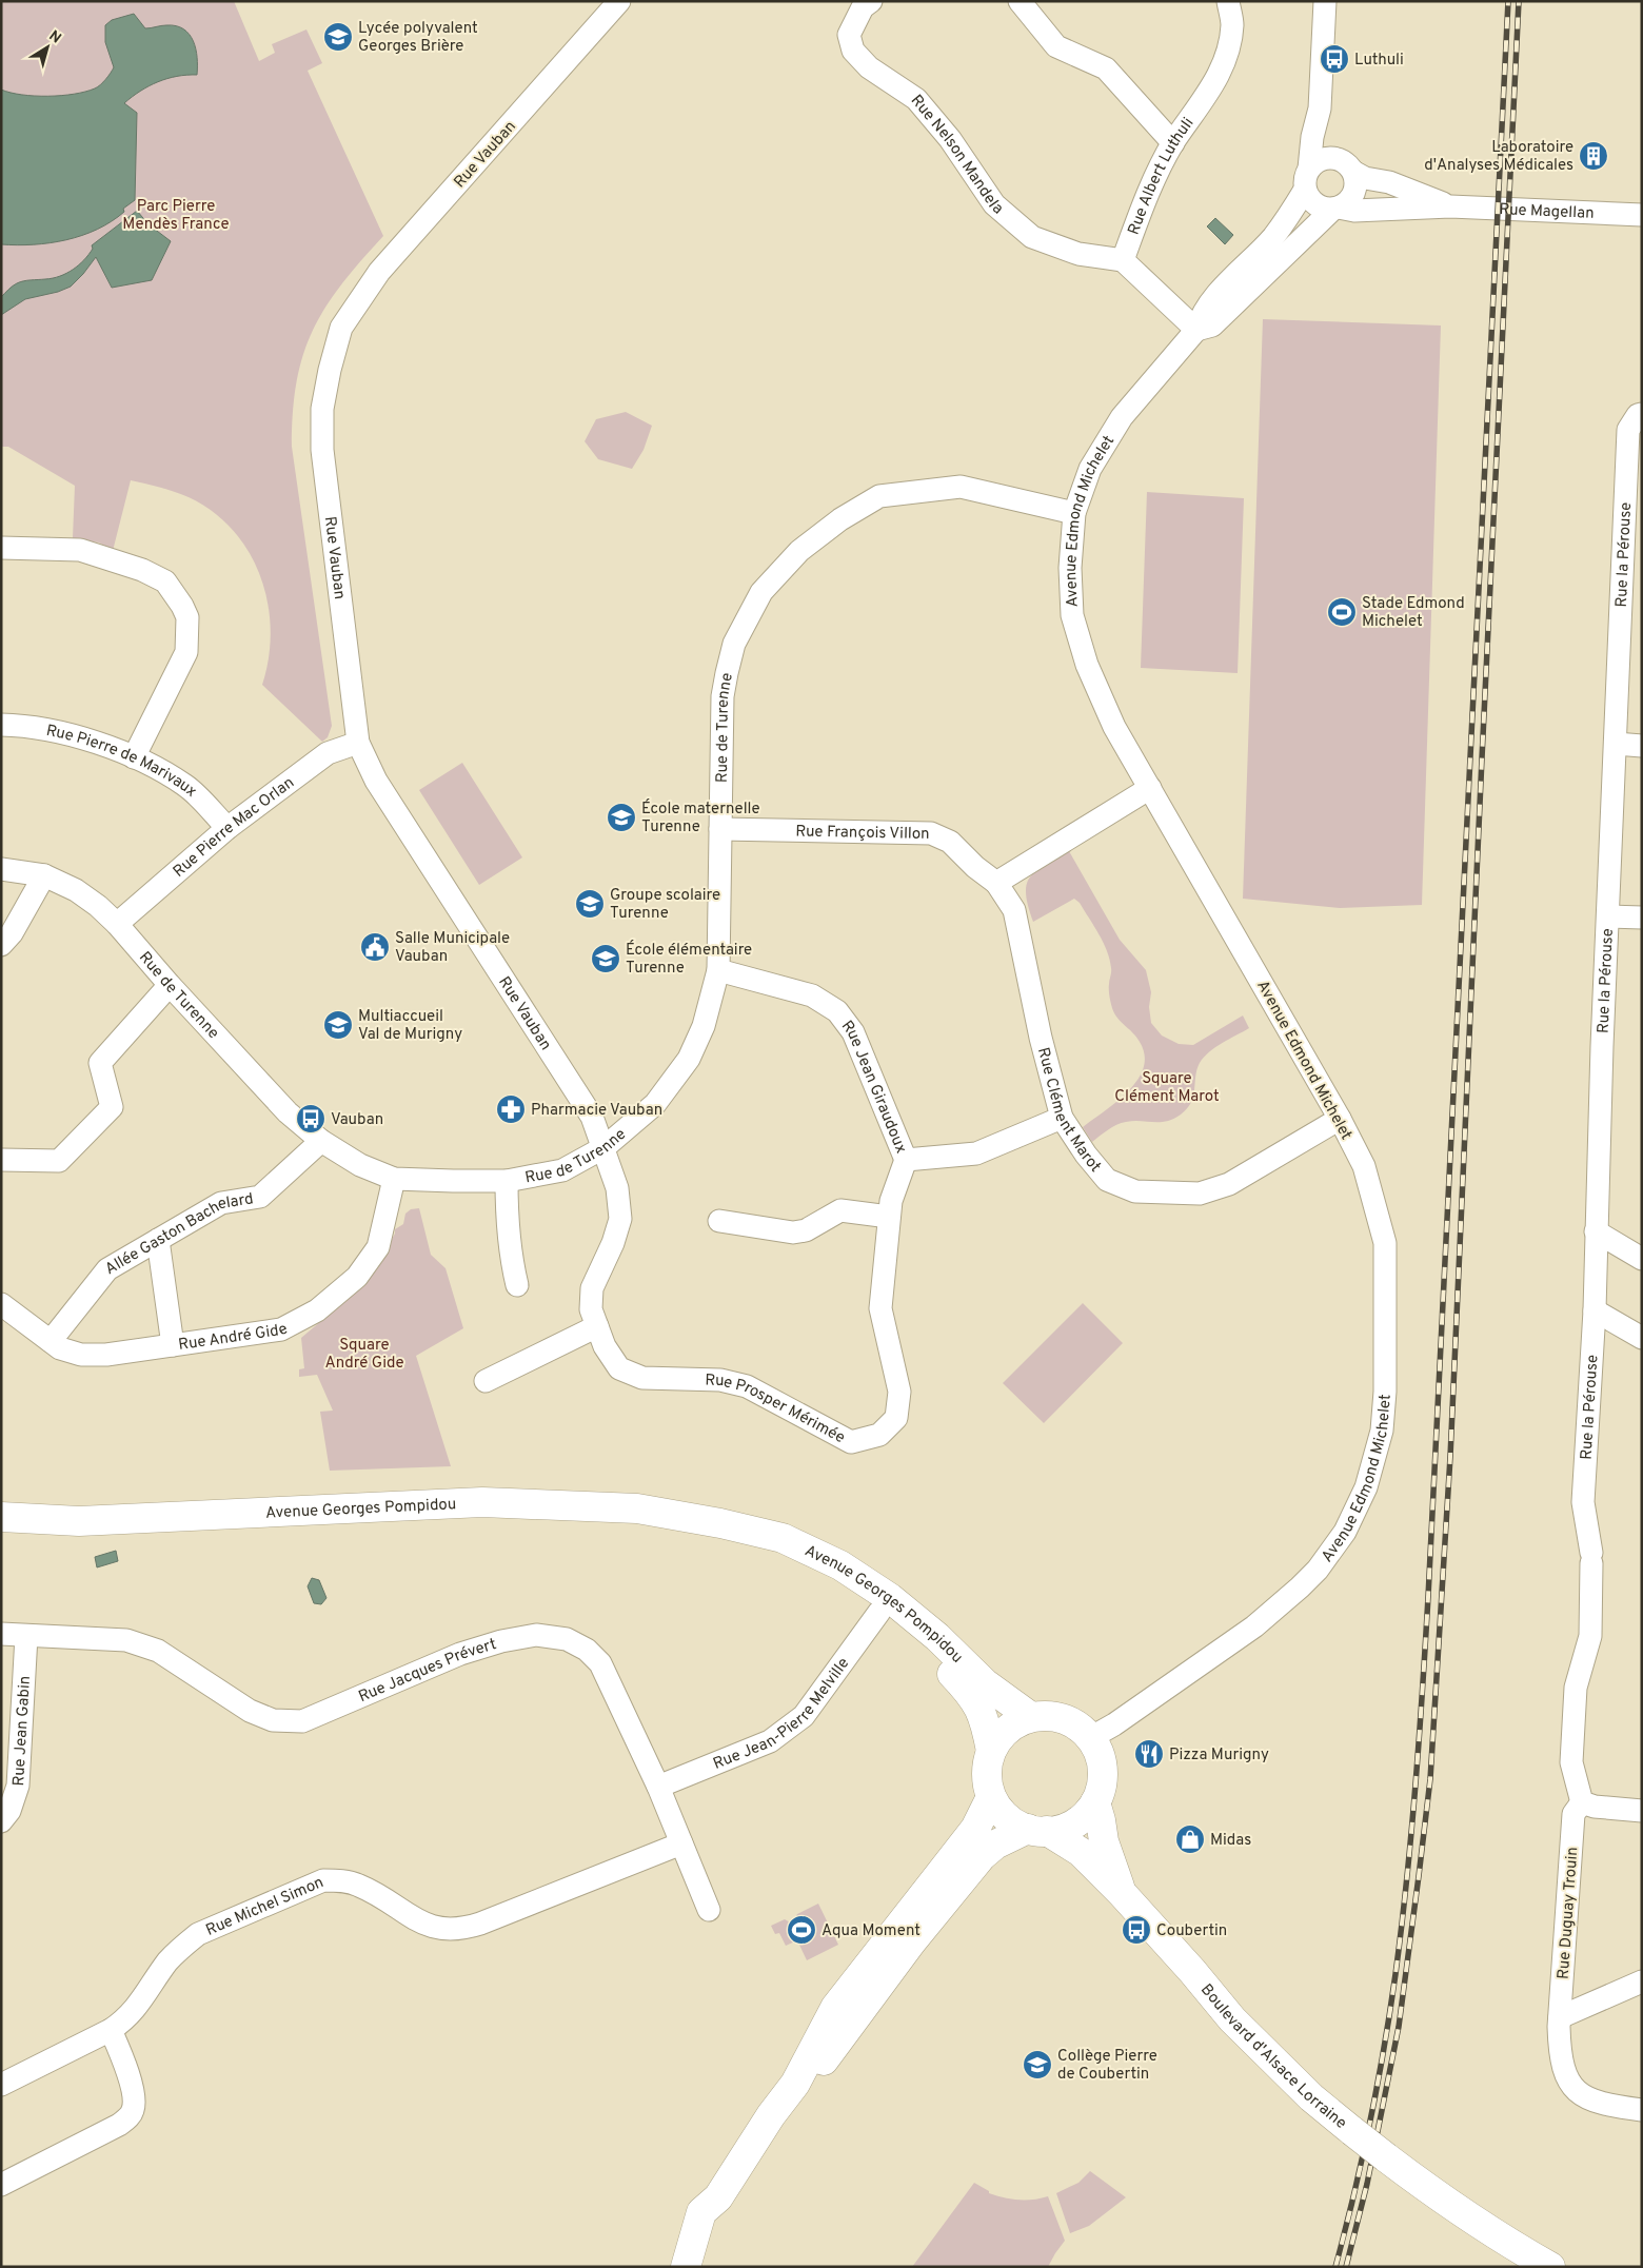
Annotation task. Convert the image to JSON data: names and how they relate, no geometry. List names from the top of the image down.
{
  "streets": {
    "main road": ["Avenue Georges Pompidou", "Boulevard d'Alsace Lorraine"],
    "street": [
      "Rue Vauban",
      "Rue Nelson Mandela",
      "Rue Albert Luthuli",
      "Rue Magellan",
      "Avenue Edmond Michelet",
      "Rue la Pérouse",
      "Rue de Turenne",
      "Rue Pierre de Marivaux",
      "Rue Pierre Mac Orlan",
      "Rue François Villon",
      "Rue Jean Giraudoux",
      "Rue Clément Marot",
      "Allée Gaston Bachelard",
      "Rue André Gide",
      "Rue Prosper Mérimée",
      "Rue Jacques Prévert",
      "Rue Jean-Pierre Melville",
      "Rue Jean Gabin",
      "Rue Michel Simon",
      "Rue Duguay Trouin"
    ]
  },
  "crossings": [
    ["Rue Vauban", "Rue de Turenne"],
    ["Rue Vauban", "Rue Pierre Mac Orlan"],
    ["Rue Vauban", "Rue Prosper Mérimée"],
    ["Rue Nelson Mandela", "Rue Albert Luthuli"],
    ["Rue Magellan", "Avenue Edmond Michelet"],
    ["Avenue Edmond Michelet", "Rue de Turenne"],
    ["Avenue Edmond Michelet", "Rue Clément Marot"],
    ["Avenue Edmond Michelet", "Avenue Georges Pompidou"],
    ["Avenue Edmond Michelet", "Boulevard d'Alsace Lorraine"],
    ["Rue la Pérouse", "Rue Duguay Trouin"],
    ["Rue de Turenne", "Rue Pierre Mac Orlan"],
    ["Rue de Turenne", "Rue François Villon"],
    ["Rue de Turenne", "Rue Jean Giraudoux"],
    ["Rue de Turenne", "Allée Gaston Bachelard"],
    ["Rue de Turenne", "Rue André Gide"],
    ["Rue de Turenne", "Rue Prosper Mérimée"],
    ["Rue Pierre de Marivaux", "Rue Pierre Mac Orlan"],
    ["Rue François Villon", "Rue Clément Marot"],
    ["Rue Jean Giraudoux", "Rue Clément Marot"],
    ["Rue Jean Giraudoux", "Rue Prosper Mérimée"],
    ["Allée Gaston Bachelard", "Rue André Gide"],
    ["Avenue Georges Pompidou", "Rue Jean-Pierre Melville"],
    ["Avenue Georges Pompidou", "Boulevard d'Alsace Lorraine"],
    ["Rue Jacques Prévert", "Rue Jean-Pierre Melville"],
    ["Rue Jacques Prévert", "Rue Jean Gabin"],
    ["Rue Jacques Prévert", "Rue Michel Simon"]
  ],
  "parks": ["Parc Pierre Mendès France", "Square Clément Marot", "Square André Gide"],
  "places": {
    "school or university": [
      "Lycée polyvalent Georges Brière",
      "École maternelle Turenne",
      "Groupe scolaire Turenne",
      "École élémentaire Turenne",
      "Multiaccueil Val de Murigny",
      "Collège Pierre de Coubertin"
    ],
    "bus stop": ["Luthuli", "Vauban", "Coubertin"],
    "building": ["Laboratoire d'Analyses Médicales"],
    "sports": ["Stade Edmond Michelet", "Aqua Moment"],
    "public building": ["Salle Municipale Vauban"],
    "pharmacy": ["Pharmacie Vauban"],
    "restaurant": ["Pizza Murigny"],
    "shop": ["Midas"]
  },
  "north": "top right"
}
